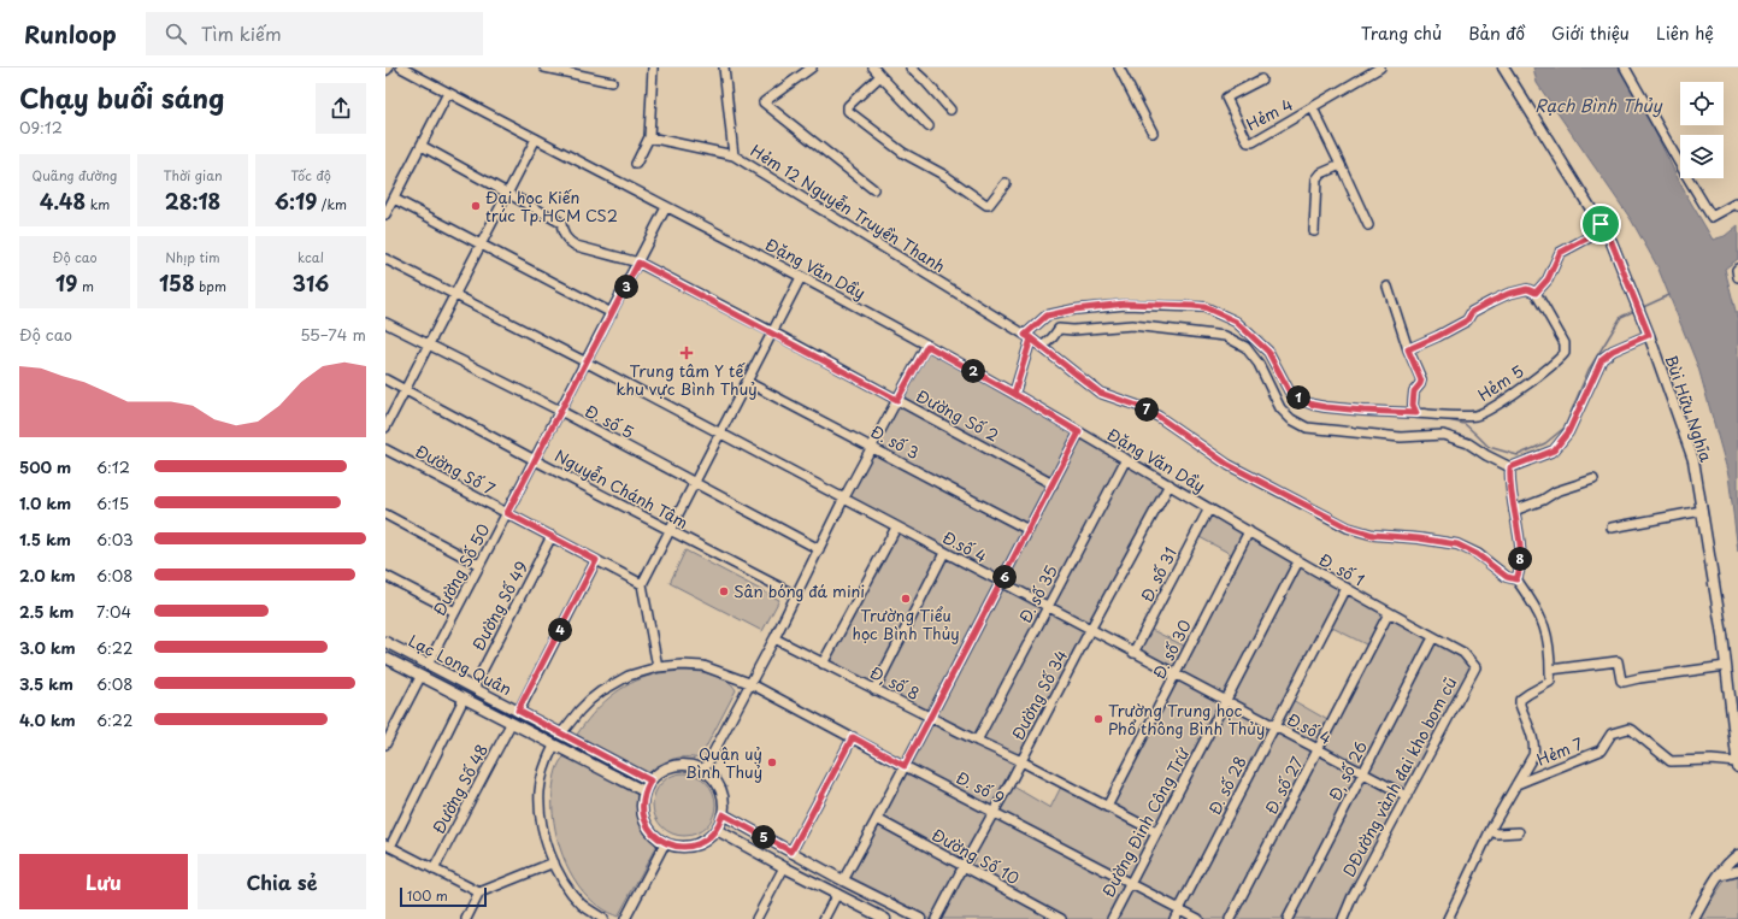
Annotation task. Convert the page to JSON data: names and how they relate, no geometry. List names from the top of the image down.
{
  "streets": {
    "main road": ["Bùi Hữu Nghĩa", "Lạc Long Quân"],
    "street": [
      "Hẻm 4",
      "Hẻm 12 Nguyễn Truyền Thanh",
      "Đặng Văn Dầy",
      "Hẻm 5",
      "Đường Số 2",
      "Đ. số 5",
      "Đ. số 3",
      "Đường Số 7",
      "Nguyễn Chánh Tâm",
      "Đ.số 4",
      "Đường Số 50",
      "Đ. số 1",
      "Đ. số 31",
      "Đ. số 35",
      "Đường Số 49",
      "Đ. số 30",
      "Đ, số 8",
      "Đường Số 34",
      "Hẻm 7",
      "Đ, số 26",
      "DĐường vành đai kho bom cũ",
      "Đ. số 28",
      "Đ. số 27",
      "Đ. số 9",
      "Đường Số 48",
      "Đường Đinh Công Trứ",
      "Đường Số 10"
    ]
  },
  "crossings": [
    ["Hẻm 12 Nguyễn Truyền Thanh", "Hẻm 5"],
    ["Đặng Văn Dầy", "Đường Số 50"],
    ["Đặng Văn Dầy", "Đ. số 1"],
    ["Đặng Văn Dầy", "Đ. số 31"],
    ["Đặng Văn Dầy", "Đ. số 35"],
    ["Đặng Văn Dầy", "Đường Số 34"],
    ["Bùi Hữu Nghĩa", "Hẻm 7"],
    ["Đường Số 2", "Đường Số 50"],
    ["Đ. số 5", "Đường Số 50"],
    ["Đường Số 7", "Đường Số 50"],
    ["Đường Số 7", "Đường Số 49"],
    ["Nguyễn Chánh Tâm", "Đường Số 50"],
    ["Đ.số 4", "Đường Số 50"],
    ["Đ.số 4", "Đ. số 31"],
    ["Đ.số 4", "Đ. số 35"],
    ["Đ.số 4", "Đ. số 30"],
    ["Đ.số 4", "Đường Số 34"],
    ["Đ.số 4", "Đ, số 26"],
    ["Đ.số 4", "DĐường vành đai kho bom cũ"],
    ["Đ.số 4", "Đ. số 28"],
    ["Đ.số 4", "Đ. số 27"],
    ["Đ.số 4", "Đường Đinh Công Trứ"],
    ["Đường Số 50", "Lạc Long Quân"],
    ["Đ. số 1", "Đ. số 31"],
    ["Đ. số 1", "Đ. số 30"],
    ["Đ. số 1", "Đ, số 26"],
    ["Đ. số 1", "DĐường vành đai kho bom cũ"],
    ["Đ. số 1", "Đ. số 28"],
    ["Đ. số 1", "Đ. số 27"],
    ["Đ. số 1", "Đường Đinh Công Trứ"],
    ["Đ. số 35", "Đ, số 8"],
    ["Đường Số 49", "Lạc Long Quân"],
    ["Đ. số 30", "Đ, số 8"],
    ["Lạc Long Quân", "Đ. số 9"],
    ["Lạc Long Quân", "Đường Số 48"],
    ["Đ, số 8", "Đường Số 34"],
    ["Đ, số 8", "Đường Đinh Công Trứ"],
    ["Đường Số 34", "Đ. số 9"],
    ["Đường Số 34", "Đường Số 10"],
    ["Đ. số 28", "Đ. số 9"],
    ["Đ. số 9", "Đường Đinh Công Trứ"]
  ],
  "water": ["Rạch Bình Thủy"],
  "places": {
    "other": [
      "Đại học Kiến trúc Tp.HCM CS2",
      "Sân bóng đá mini",
      "Trường Tiểu học Bình Thủy",
      "Trường Trung học Phổ thông Bình Thủy",
      "Quận uỷ Bình Thuỷ"
    ],
    "health": ["Trung tâm Y tế khu vực Bình Thuỷ"]
  },
  "scale_bar": "100 m",
  "page": {
    "header": "Runloop",
    "search": "Tìm kiếm",
    "nav": [
      "Trang chủ",
      "Bản đồ",
      "Giới thiệu",
      "Liên hệ"
    ],
    "heading": ["Chạy buổi sáng", "09:12"],
    "stats": [
      ["Quãng đường", "4.48 km"],
      ["Thời gian", "28:18"],
      ["Tốc độ", "6:19 /km"],
      ["Độ cao", "19 m"],
      ["Nhịp tim", "158 bpm"],
      ["kcal", "316"]
    ],
    "pins": [
      "3",
      "2",
      "1",
      "7",
      "8",
      "6",
      "4",
      "5"
    ],
    "chart": ["Độ cao", "55–74 m"],
    "list": [
      {
        "name": "500 m",
        "note": "6:12"
      },
      {
        "name": "1.0 km",
        "note": "6:15"
      },
      {
        "name": "1.5 km",
        "note": "6:03"
      },
      {
        "name": "2.0 km",
        "note": "6:08"
      },
      {
        "name": "2.5 km",
        "note": "7:04"
      },
      {
        "name": "3.0 km",
        "note": "6:22"
      },
      {
        "name": "3.5 km",
        "note": "6:08"
      },
      {
        "name": "4.0 km",
        "note": "6:22"
      }
    ],
    "buttons": ["Lưu", "Chia sẻ"],
    "scale": "100 m"
  }
}
